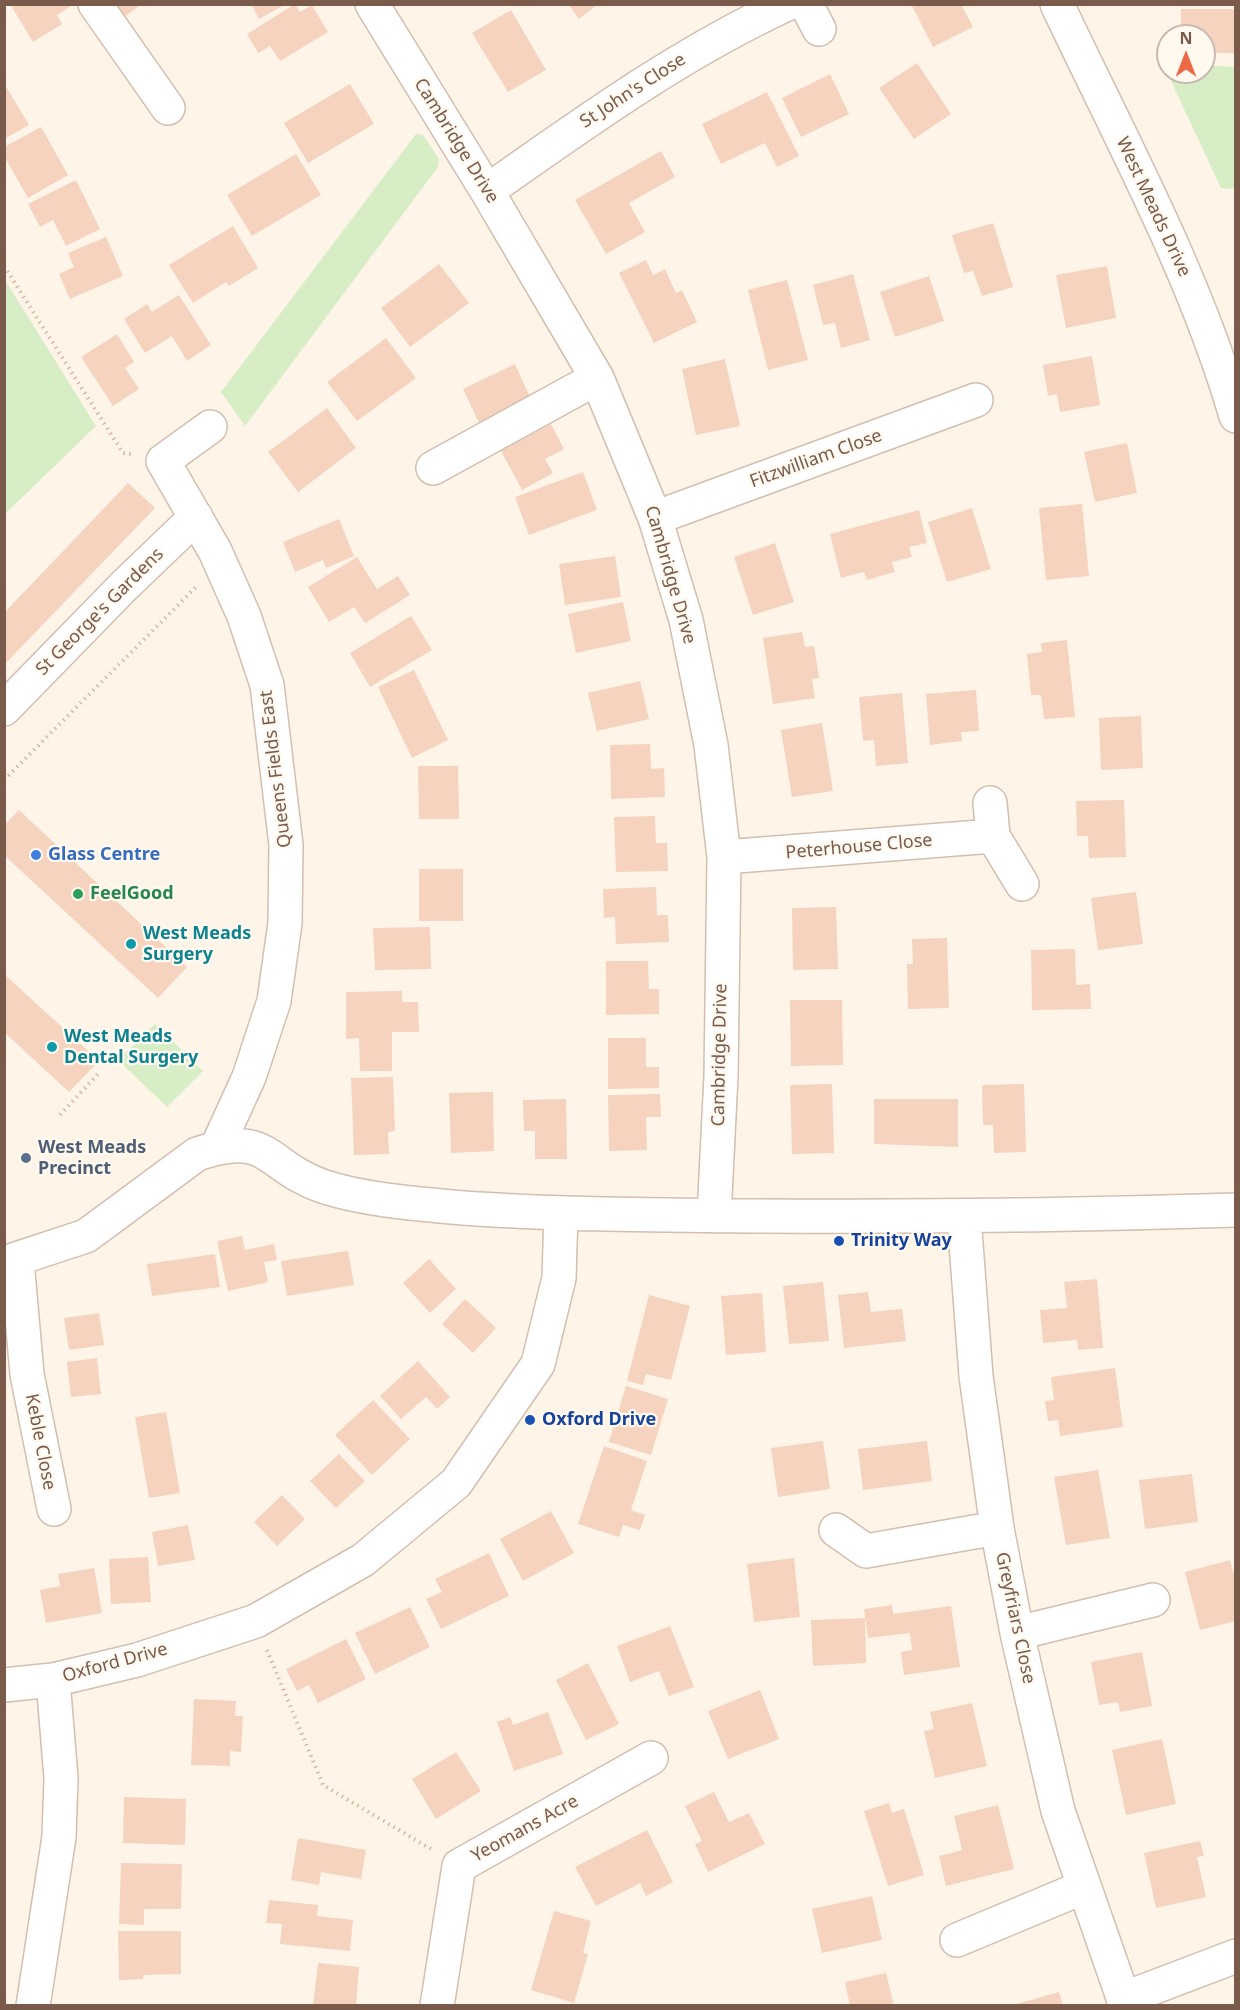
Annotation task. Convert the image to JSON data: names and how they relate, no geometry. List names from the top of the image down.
{
  "streets": {
    "street": [
      "St John's Close",
      "Cambridge Drive",
      "West Meads Drive",
      "Fitzwilliam Close",
      "St George's Gardens",
      "Queens Fields East",
      "Peterhouse Close",
      "Keble Close",
      "Greyfriars Close",
      "Oxford Drive",
      "Yeomans Acre"
    ]
  },
  "crossings": [
    ["St John's Close", "Cambridge Drive"],
    ["Cambridge Drive", "Fitzwilliam Close"],
    ["Cambridge Drive", "Peterhouse Close"],
    ["St George's Gardens", "Queens Fields East"]
  ],
  "places": [
    "Glass Centre",
    "FeelGood",
    "West Meads Surgery",
    "West Meads Dental Surgery",
    "West Meads Precinct",
    "Trinity Way",
    "Oxford Drive"
  ],
  "north": "top"
}
